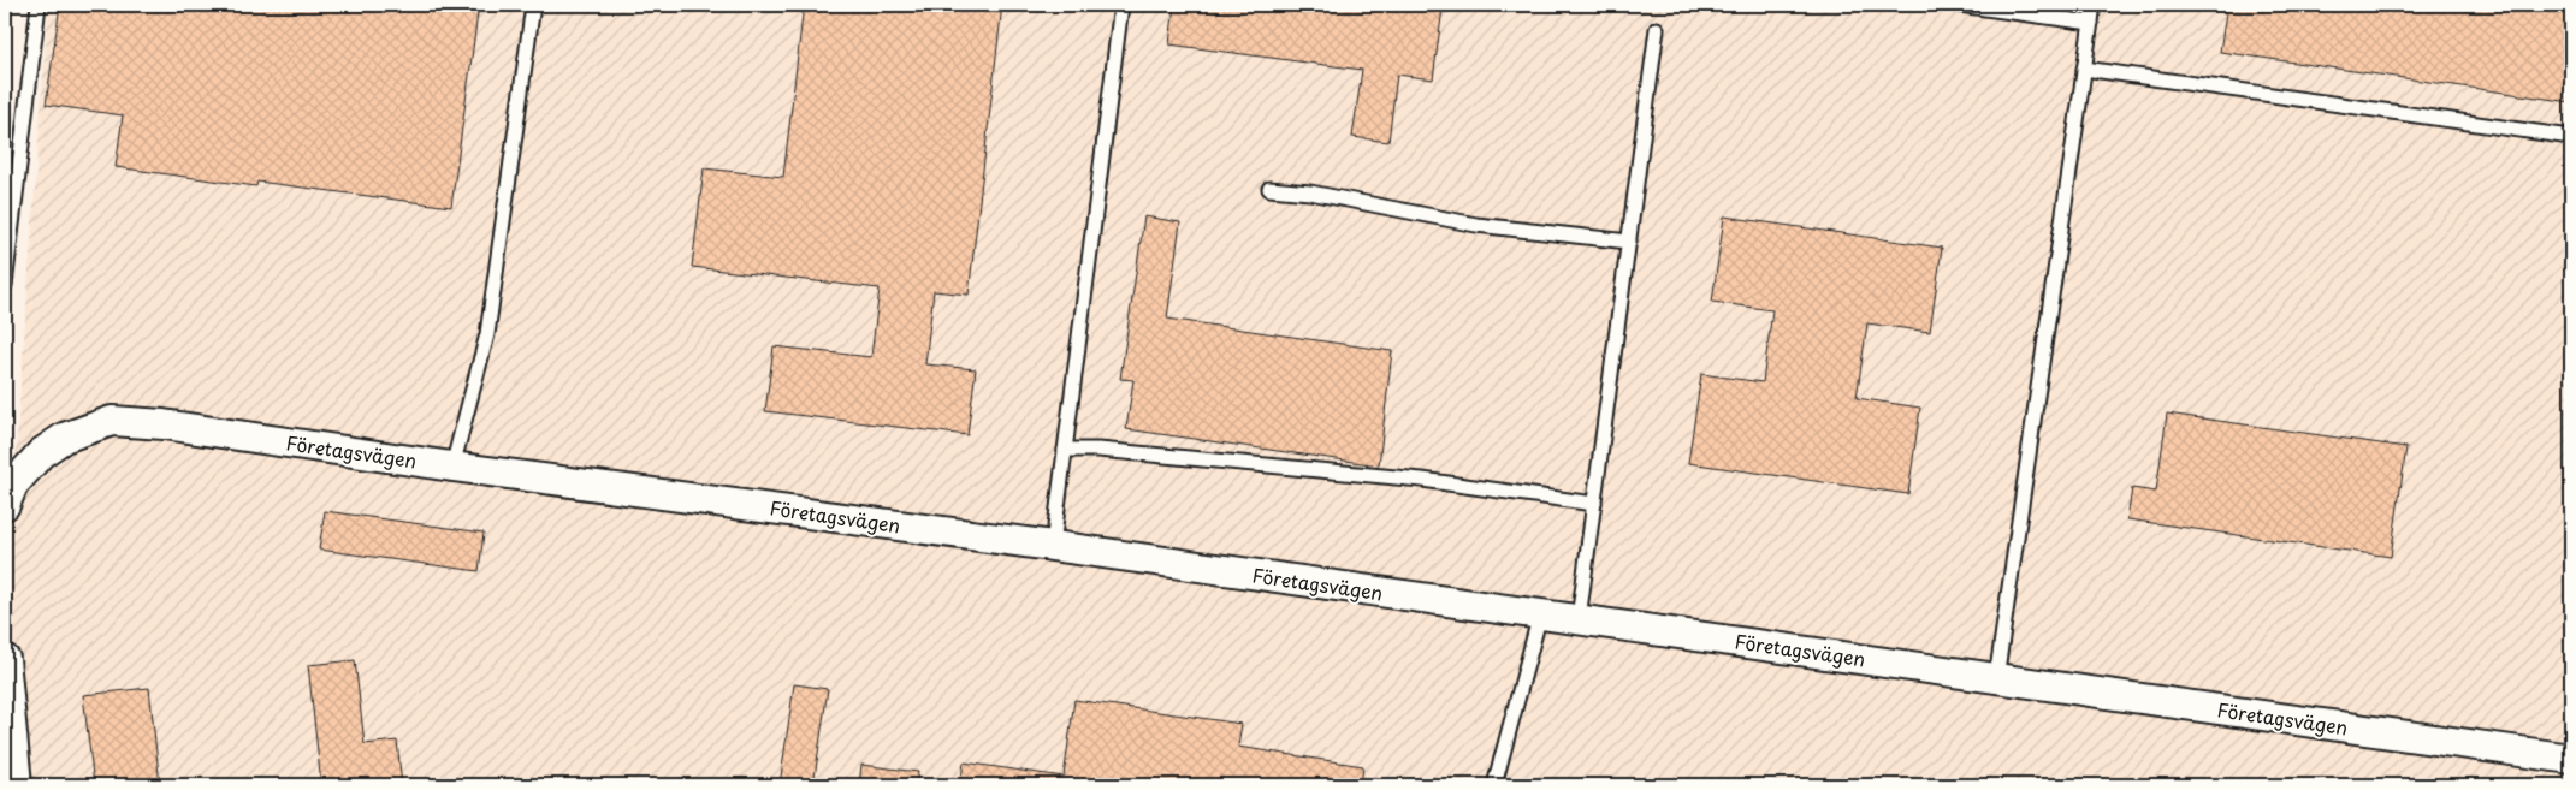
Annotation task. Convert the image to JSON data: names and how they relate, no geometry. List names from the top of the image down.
{
  "streets": {
    "street": ["Företagsvägen"]
  }
}
